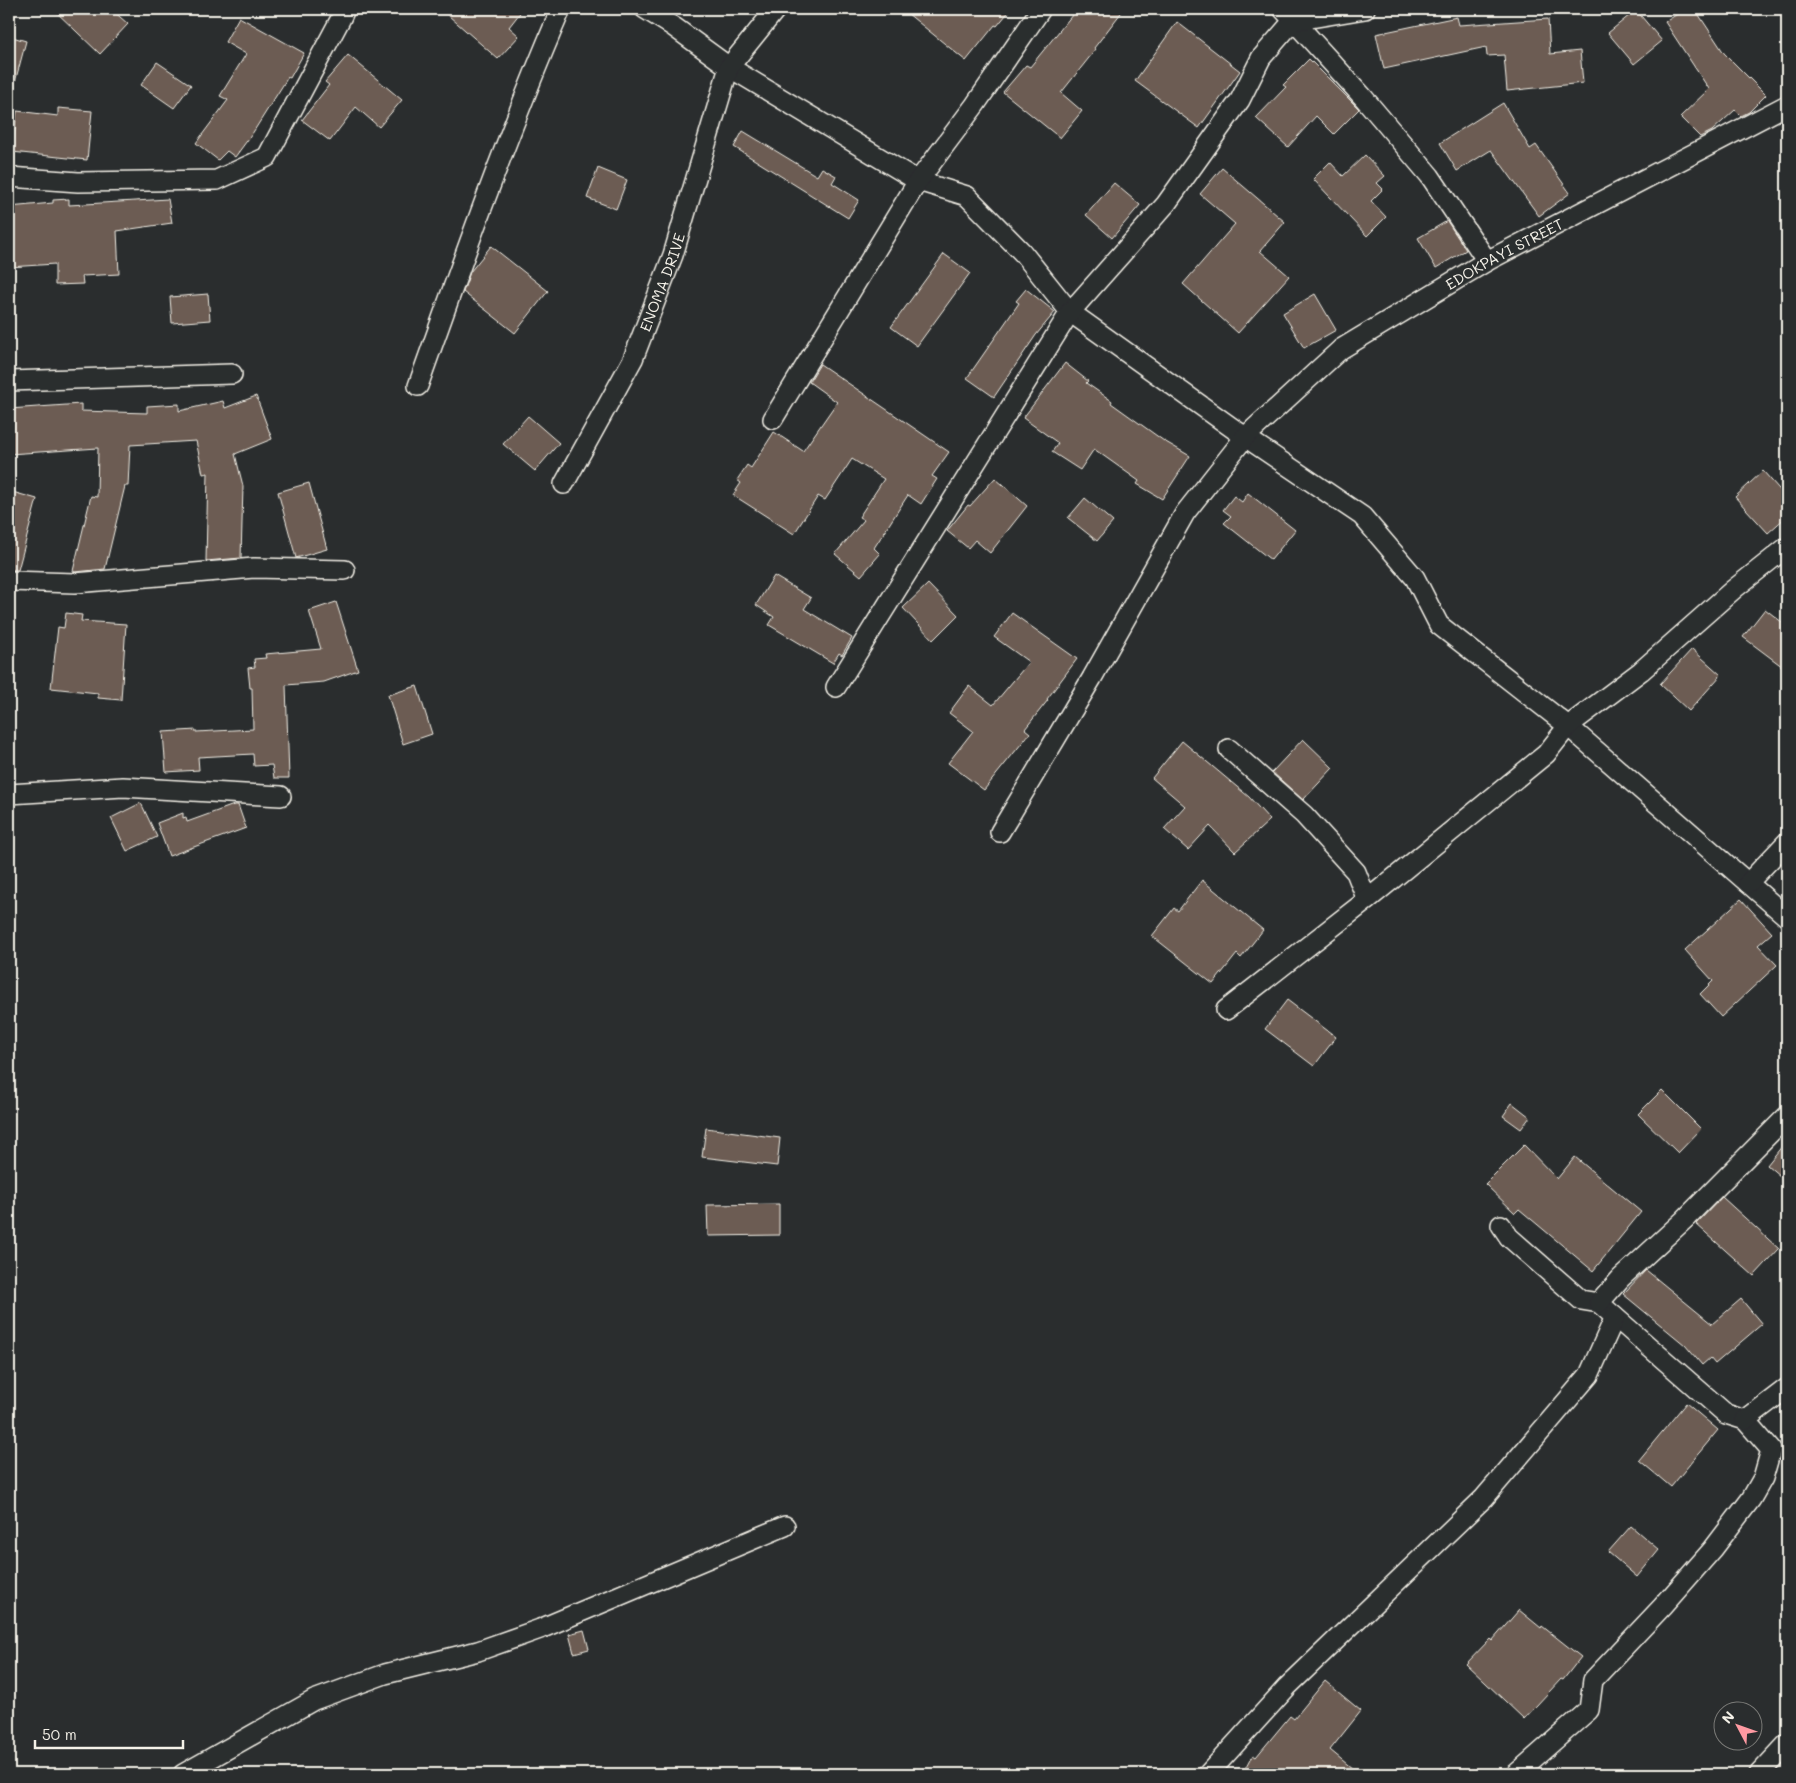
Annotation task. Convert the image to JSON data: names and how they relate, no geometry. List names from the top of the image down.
{
  "streets": {
    "street": ["EDOKPAYI STREET", "ENOMA DRIVE"]
  },
  "scale_bar": "50 m",
  "north": "top left"
}
